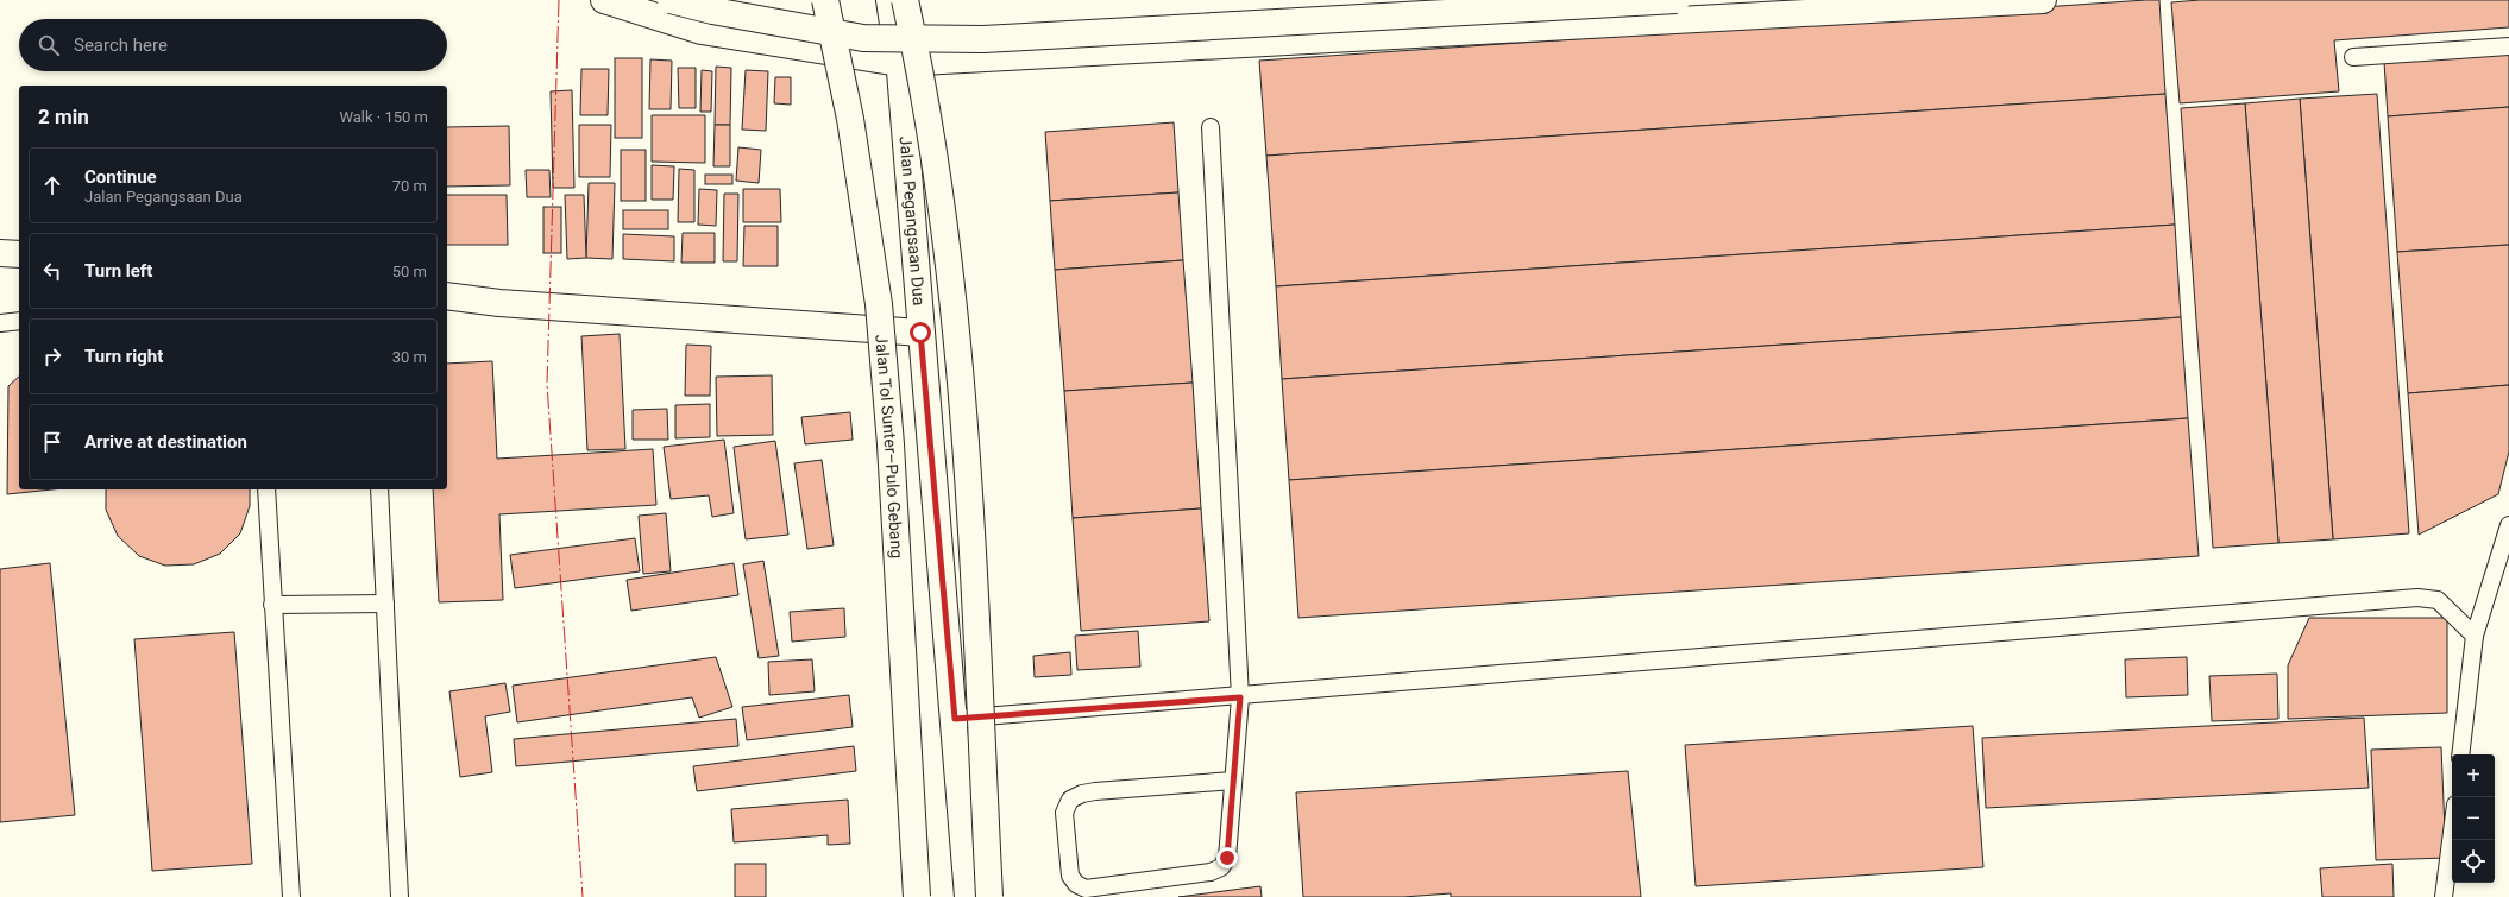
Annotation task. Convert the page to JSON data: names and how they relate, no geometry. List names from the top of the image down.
{
  "streets": {
    "main road": ["Jalan Pegangsaan Dua", "Jalan Tol Sunter–Pulo Gebang"]
  },
  "page": {
    "search": "Search here",
    "heading": ["2 min", "Walk · 150 m"],
    "list": [
      ["Continue", "Jalan Pegangsaan Dua", "70 m"],
      ["Turn left", "50 m"],
      ["Turn right", "30 m"],
      "Arrive at destination"
    ],
    "map_buttons": ["+", "−"]
  }
}
